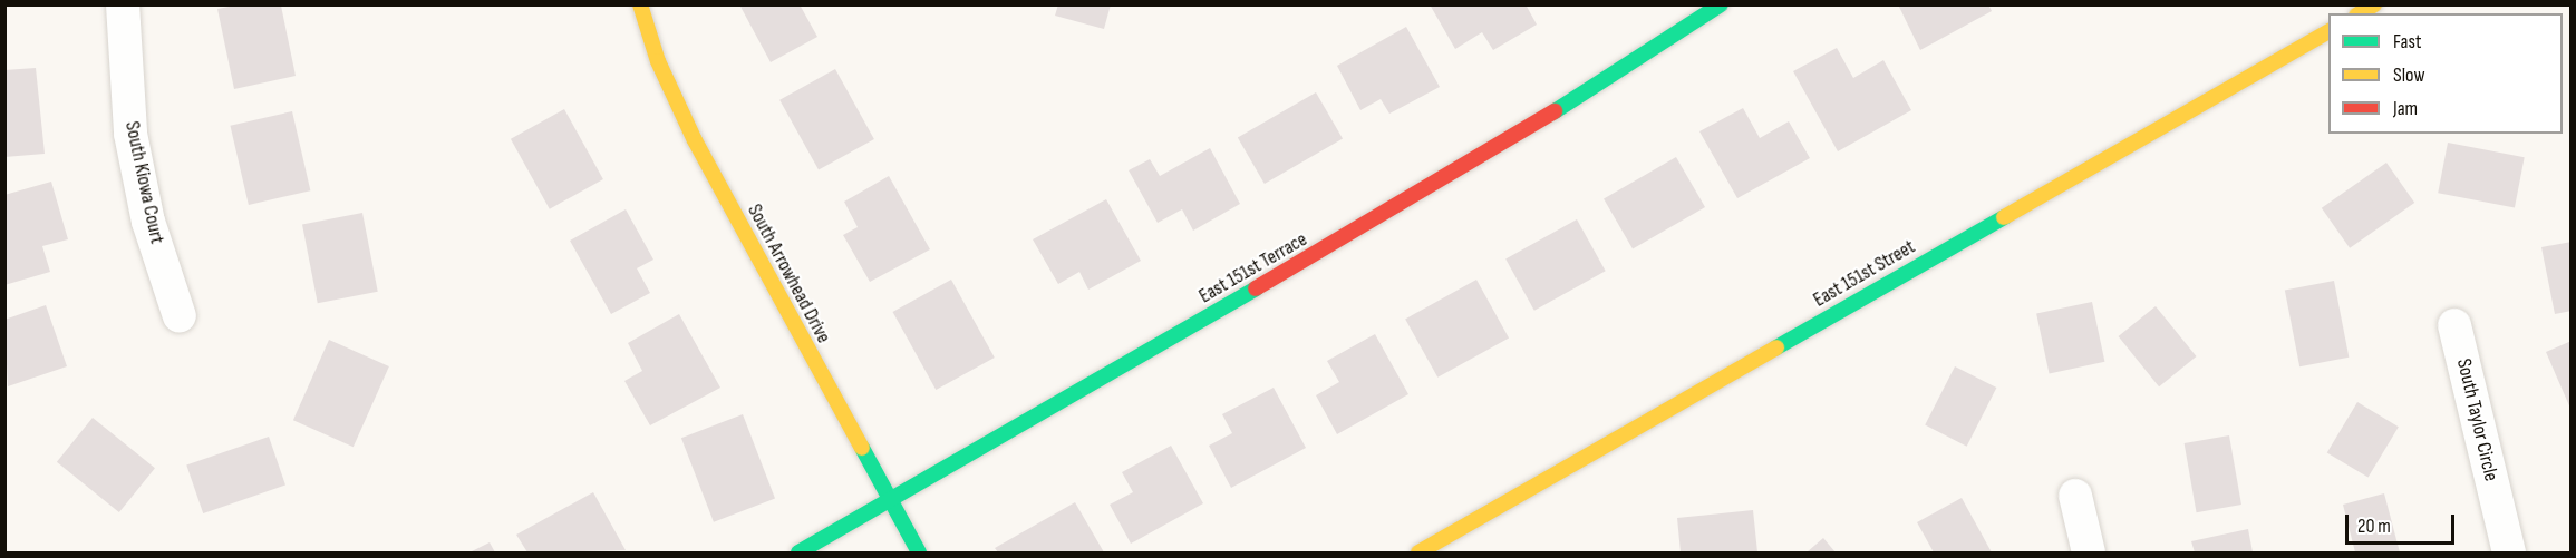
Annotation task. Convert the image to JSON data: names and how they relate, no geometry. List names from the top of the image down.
{
  "streets": {
    "street": [
      "South Kiowa Court",
      "East 151st Terrace",
      "South Arrowhead Drive",
      "East 151st Street",
      "South Taylor Circle"
    ]
  },
  "crossings": [
    ["East 151st Terrace", "South Arrowhead Drive"]
  ],
  "legend": ["Fast", "Slow", "Jam"],
  "scale_bar": "20 m"
}
